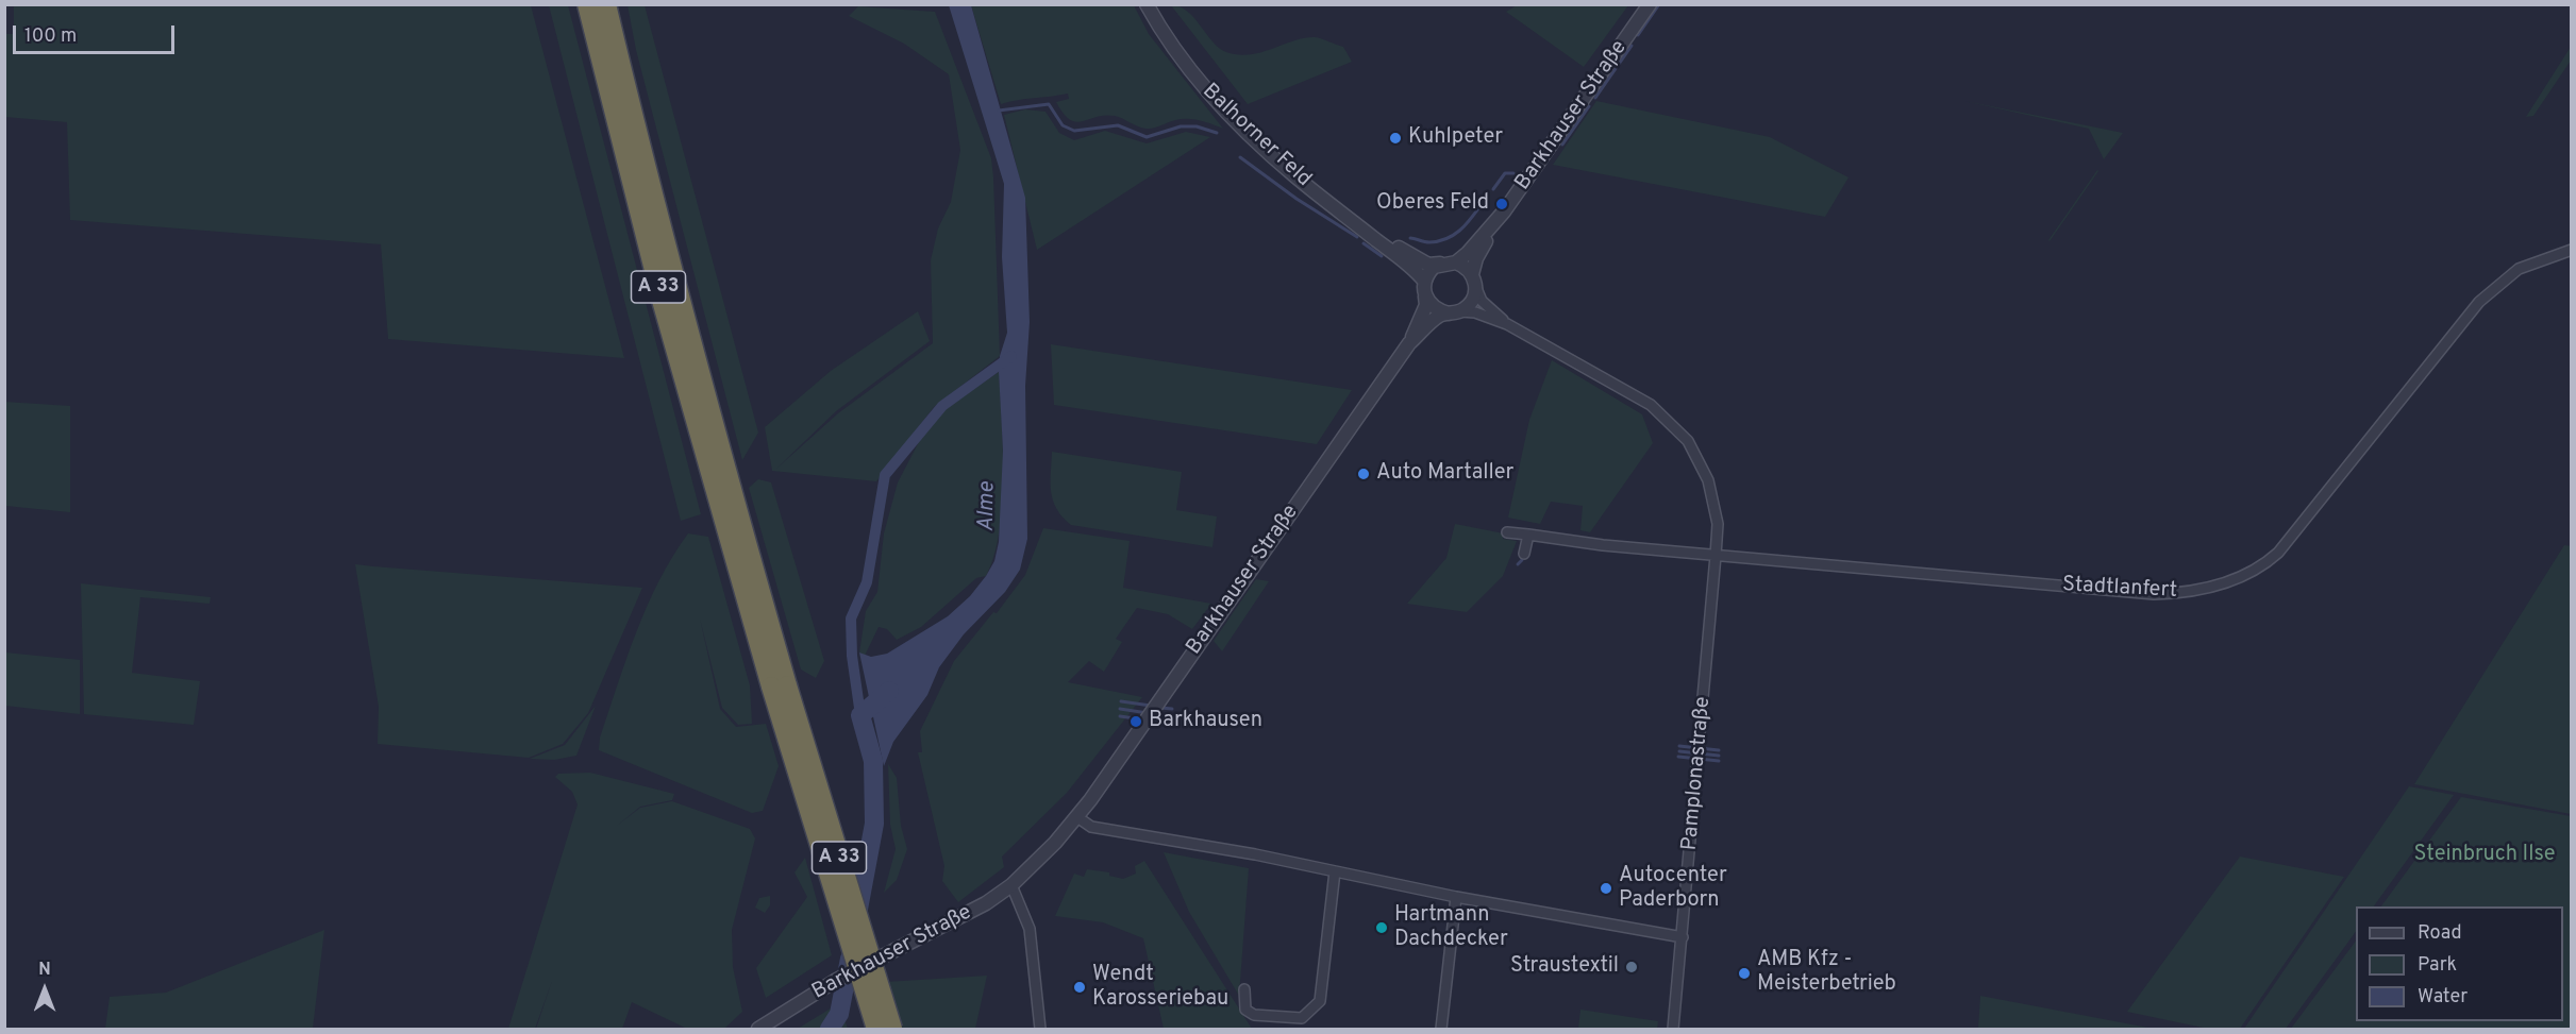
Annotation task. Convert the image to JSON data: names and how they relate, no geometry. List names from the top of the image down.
{
  "streets": {
    "highway": ["A 33"],
    "street": [
      "Barkhauser Straße",
      "Balhorner Feld",
      "Stadtlanfert",
      "Pamplonastraße"
    ]
  },
  "crossings": [
    ["Barkhauser Straße", "Balhorner Feld"],
    ["Stadtlanfert", "Pamplonastraße"]
  ],
  "water": ["Alme"],
  "parks": ["Steinbruch Ilse"],
  "places": [
    "Kuhlpeter",
    "Oberes Feld",
    "Auto Martaller",
    "Barkhausen",
    "Autocenter Paderborn",
    "Hartmann Dachdecker",
    "Straustextil",
    "AMB Kfz - Meisterbetrieb",
    "Wendt Karosseriebau"
  ],
  "legend": ["Road", "Park", "Water"],
  "scale_bar": "100 m",
  "north": "top"
}
